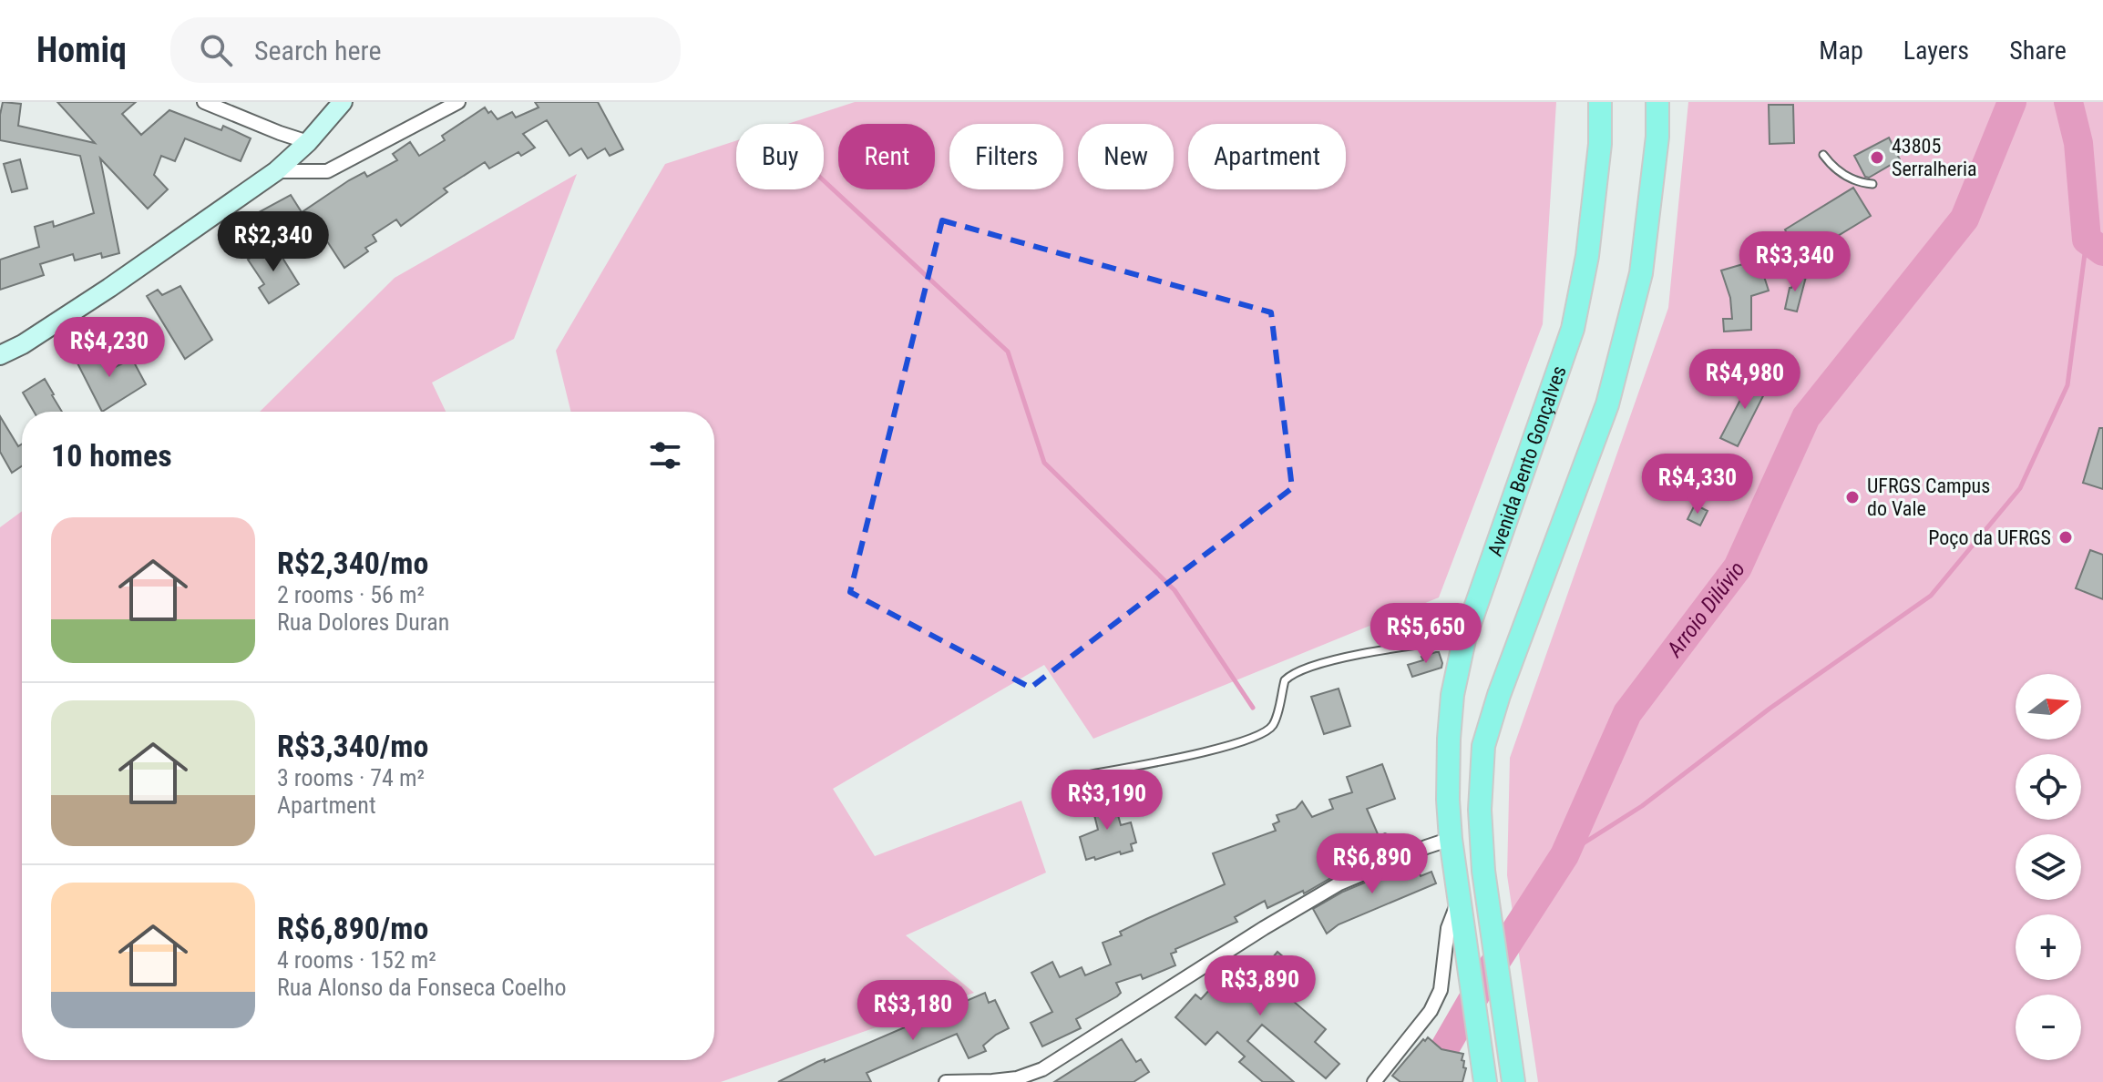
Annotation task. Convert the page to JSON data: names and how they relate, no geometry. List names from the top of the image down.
{
  "streets": {
    "main road": ["Avenida Bento Gonçalves"]
  },
  "water": ["Arroio Dilúvio"],
  "places": ["43805 Serralheria", "UFRGS Campus do Vale", "Poço da UFRGS"],
  "north": "right",
  "page": {
    "header": "Homiq",
    "search": "Search here",
    "nav": ["Map", "Layers", "Share"],
    "chip": [
      "Buy",
      "Rent",
      "Filters",
      "New",
      "Apartment"
    ],
    "price": [
      "R$2,340",
      "R$3,340",
      "R$4,230",
      "R$4,980",
      "R$4,330",
      "R$5,650",
      "R$3,190",
      "R$6,890",
      "R$3,890",
      "R$3,180"
    ],
    "heading": "10 homes",
    "list": [
      {
        "name": "R$2,340/mo",
        "note": "2 rooms · 56 m² · Rua Dolores Duran"
      },
      {
        "name": "R$3,340/mo",
        "note": "3 rooms · 74 m² · Apartment"
      },
      {
        "name": "R$6,890/mo",
        "note": "4 rooms · 152 m² · Rua Alonso da Fonseca Coelho"
      }
    ],
    "map_buttons": ["+", "−"]
  }
}
